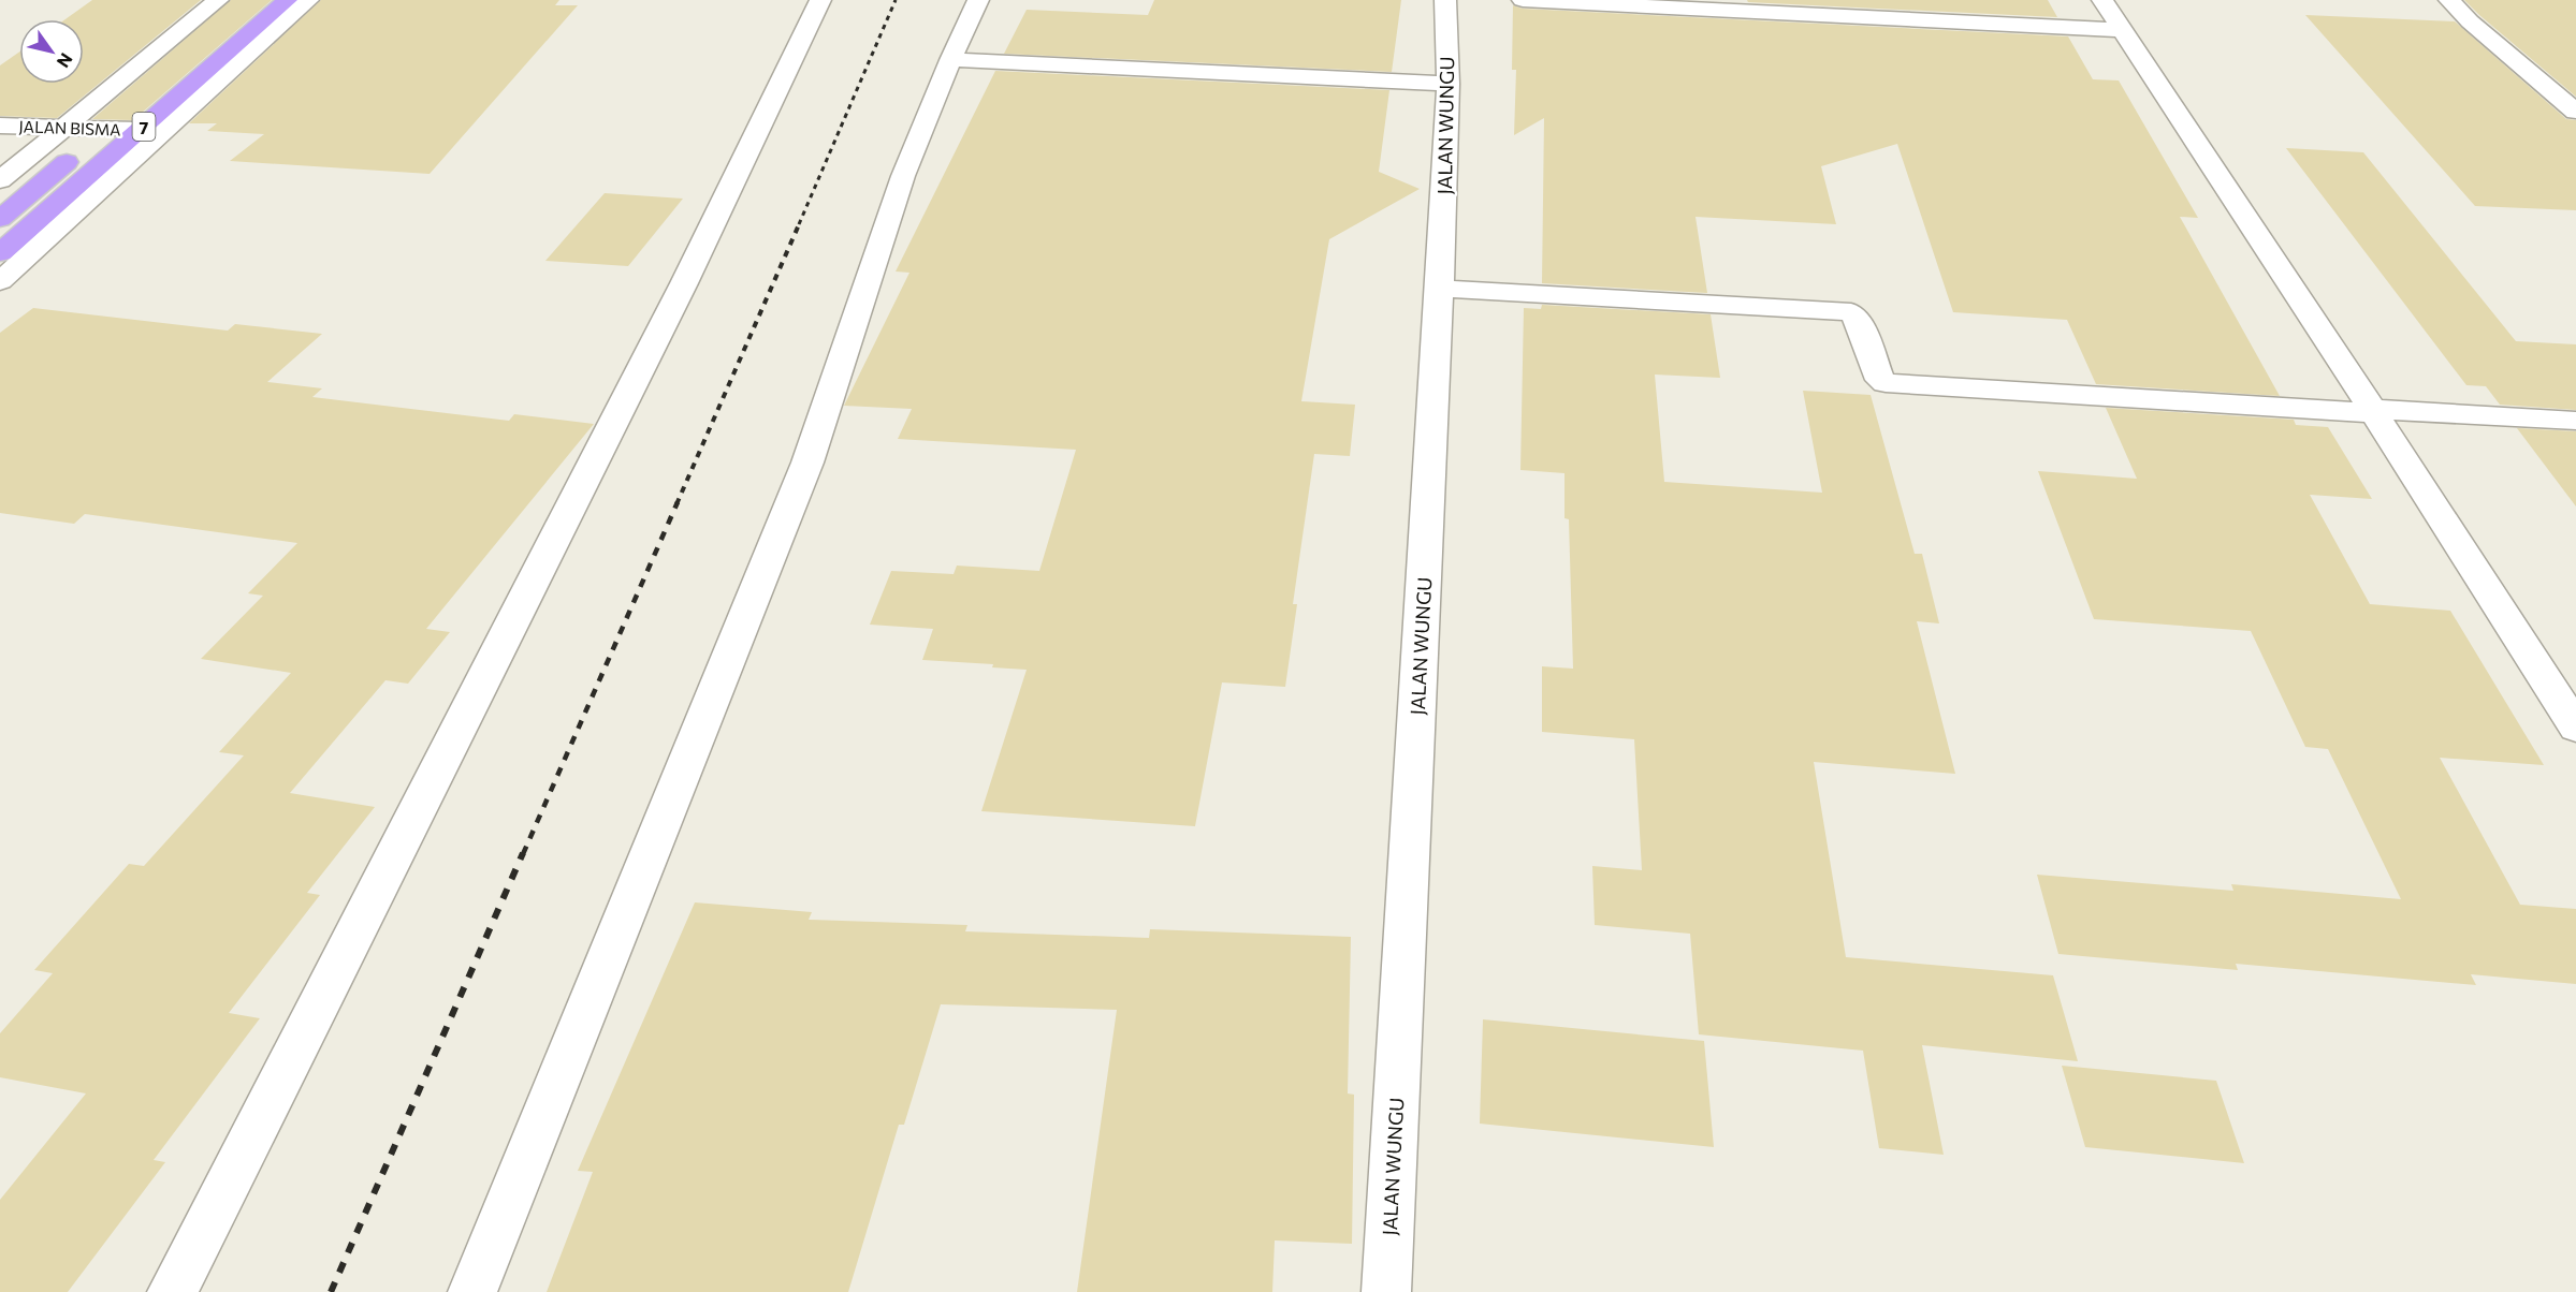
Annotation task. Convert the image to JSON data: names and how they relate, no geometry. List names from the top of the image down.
{
  "streets": {
    "highway": ["7"],
    "street": ["JALAN WUNGU", "JALAN BISMA"]
  },
  "crossings": [
    ["7", "JALAN BISMA"]
  ],
  "north": "bottom right"
}
